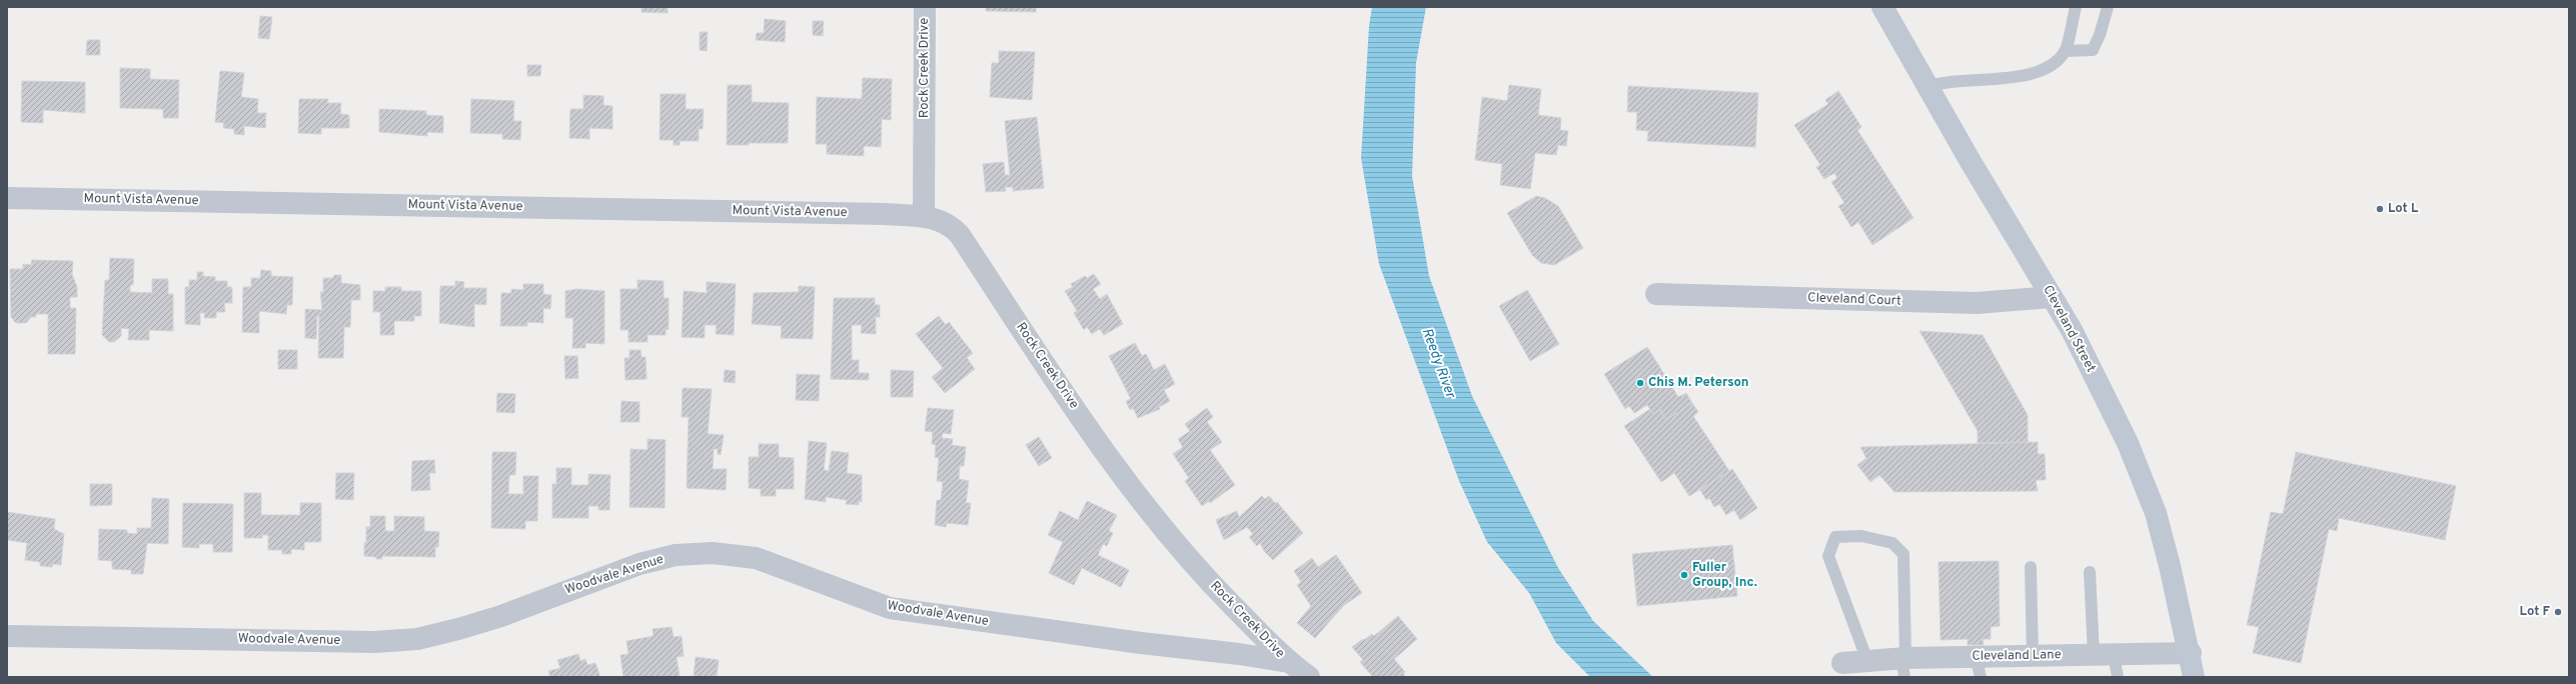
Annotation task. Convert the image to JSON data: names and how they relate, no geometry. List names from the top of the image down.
{
  "streets": {
    "street": [
      "Rock Creek Drive",
      "Mount Vista Avenue",
      "Cleveland Court",
      "Cleveland Street",
      "Woodvale Avenue",
      "Cleveland Lane"
    ]
  },
  "crossings": [
    ["Rock Creek Drive", "Mount Vista Avenue"],
    ["Rock Creek Drive", "Woodvale Avenue"],
    ["Cleveland Court", "Cleveland Street"],
    ["Cleveland Street", "Cleveland Lane"]
  ],
  "water": ["Reedy River"],
  "places": [
    "Lot L",
    "Chis M. Peterson",
    "Fuller Group, Inc.",
    "Lot F"
  ]
}
